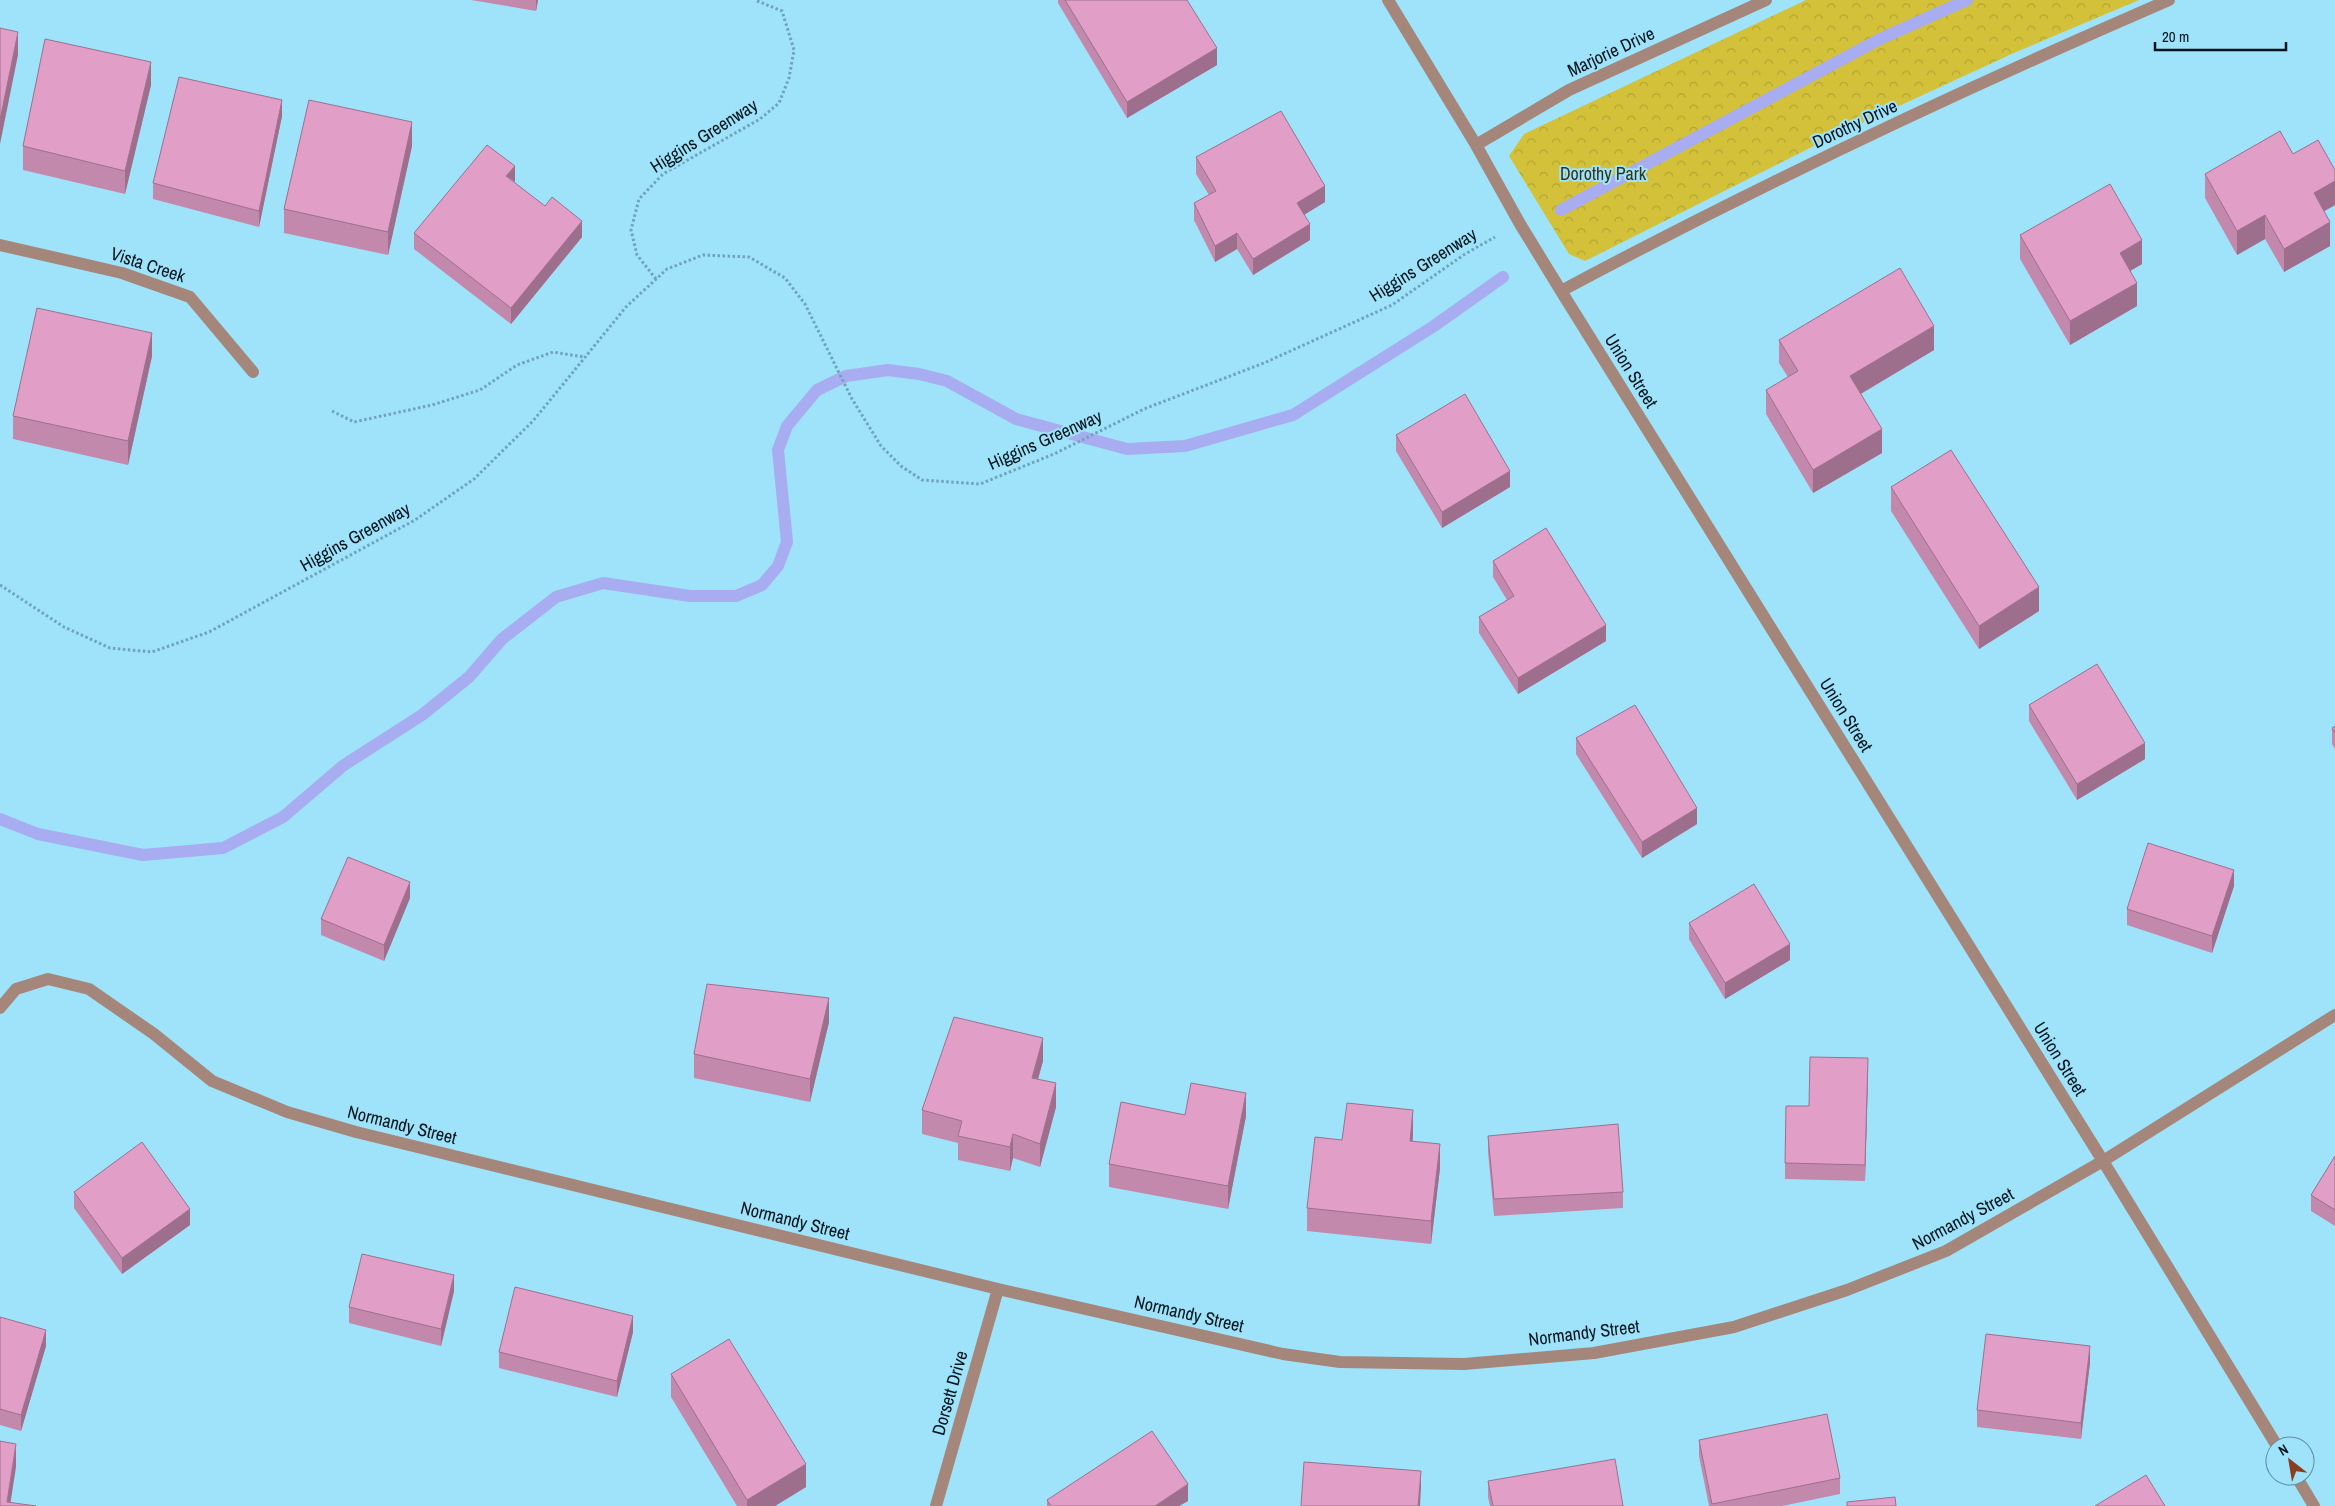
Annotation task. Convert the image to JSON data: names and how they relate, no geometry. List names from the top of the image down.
{
  "streets": {
    "street": [
      "Marjorie Drive",
      "Dorothy Drive",
      "Vista Creek",
      "Union Street",
      "Normandy Street",
      "Dorsett Drive"
    ],
    "path": ["Higgins Greenway"]
  },
  "crossings": [
    ["Marjorie Drive", "Union Street"],
    ["Dorothy Drive", "Union Street"],
    ["Higgins Greenway", "Union Street"],
    ["Union Street", "Normandy Street"],
    ["Normandy Street", "Dorsett Drive"]
  ],
  "parks": ["Dorothy Park"],
  "scale_bar": "20 m",
  "north": "top left"
}
